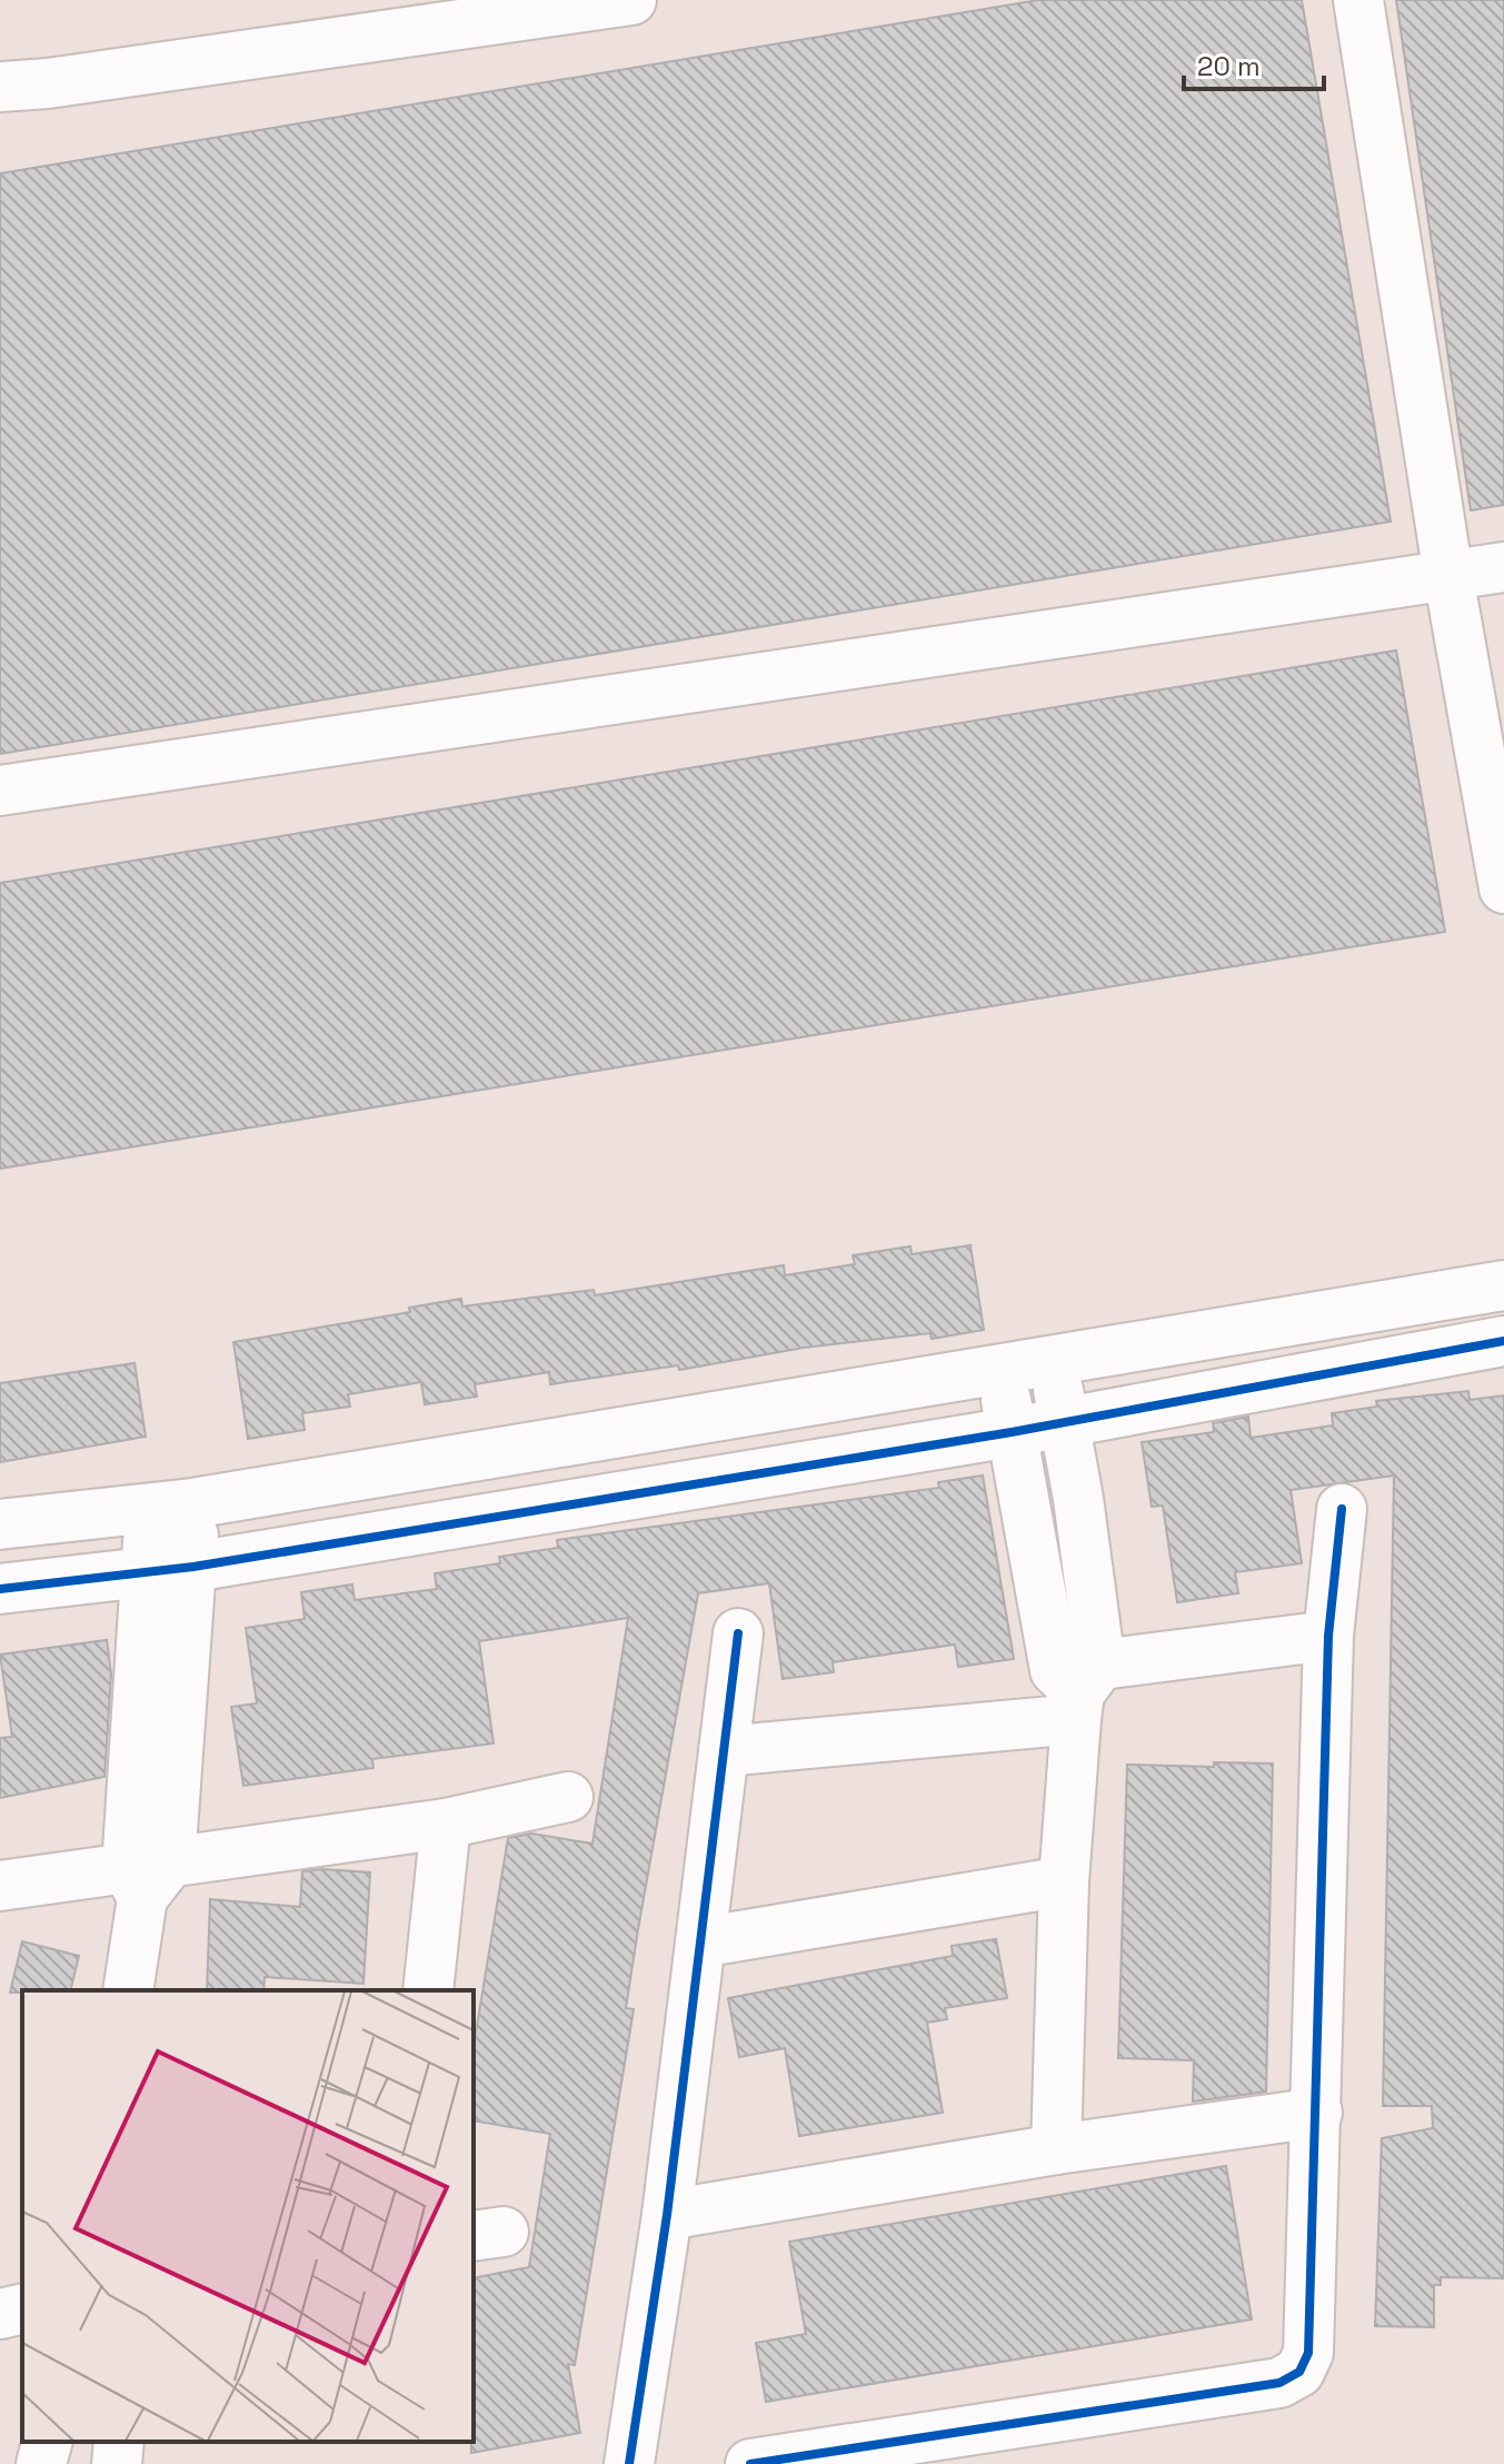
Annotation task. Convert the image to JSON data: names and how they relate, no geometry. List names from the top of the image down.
{
  "scale_bar": "20 m"
}
